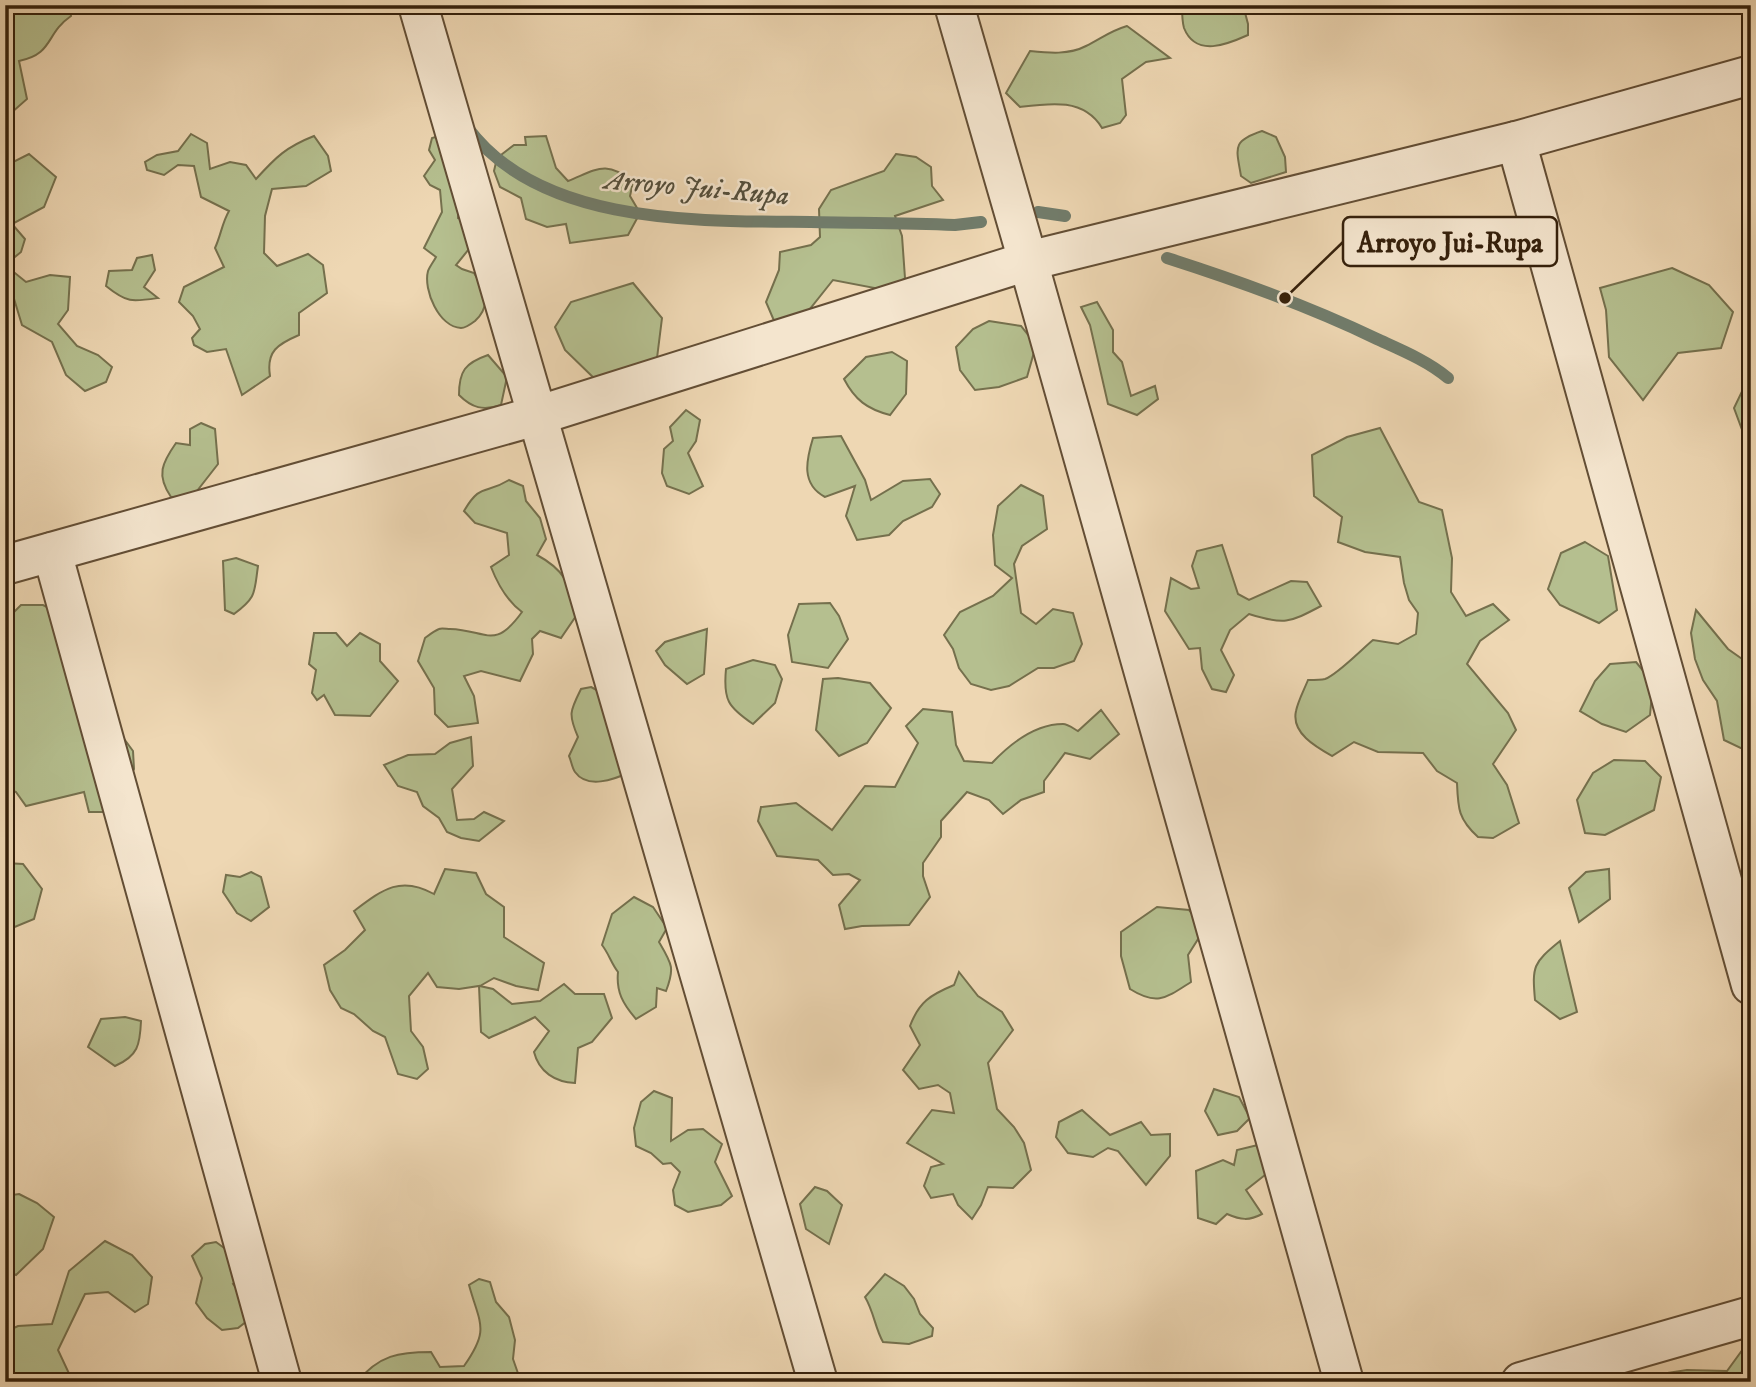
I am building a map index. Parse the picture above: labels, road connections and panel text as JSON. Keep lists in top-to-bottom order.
{
  "water": ["Arroyo Jui-Rupa"],
  "places": ["Arroyo Jui-Rupa"]
}
